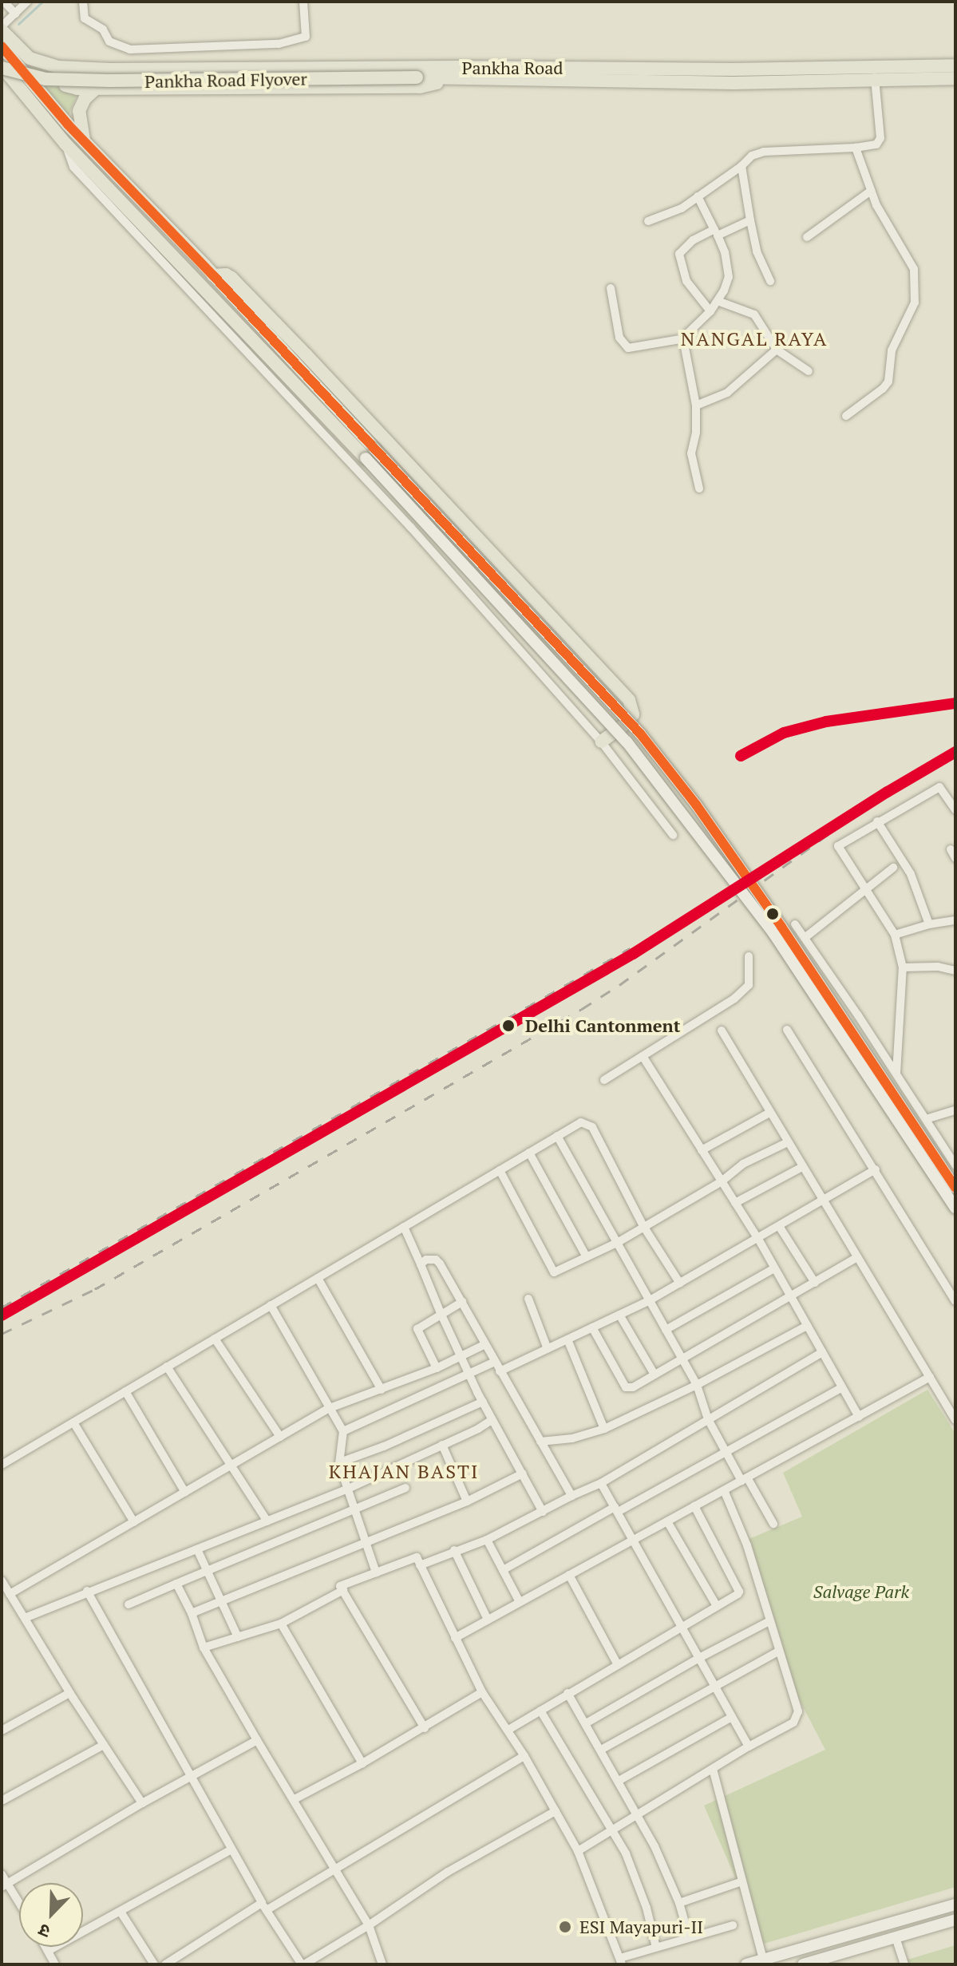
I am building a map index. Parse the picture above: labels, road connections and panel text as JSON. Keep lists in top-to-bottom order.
{
  "streets": {
    "main road": ["Pankha Road", "Pankha Road Flyover"]
  },
  "crossings": [
    ["Pankha Road", "Pankha Road Flyover"]
  ],
  "districts": ["NANGAL RAYA", "KHAJAN BASTI"],
  "parks": ["Salvage Park"],
  "places": ["Delhi Cantonment", "ESI Mayapuri-II"],
  "north": "bottom left"
}
